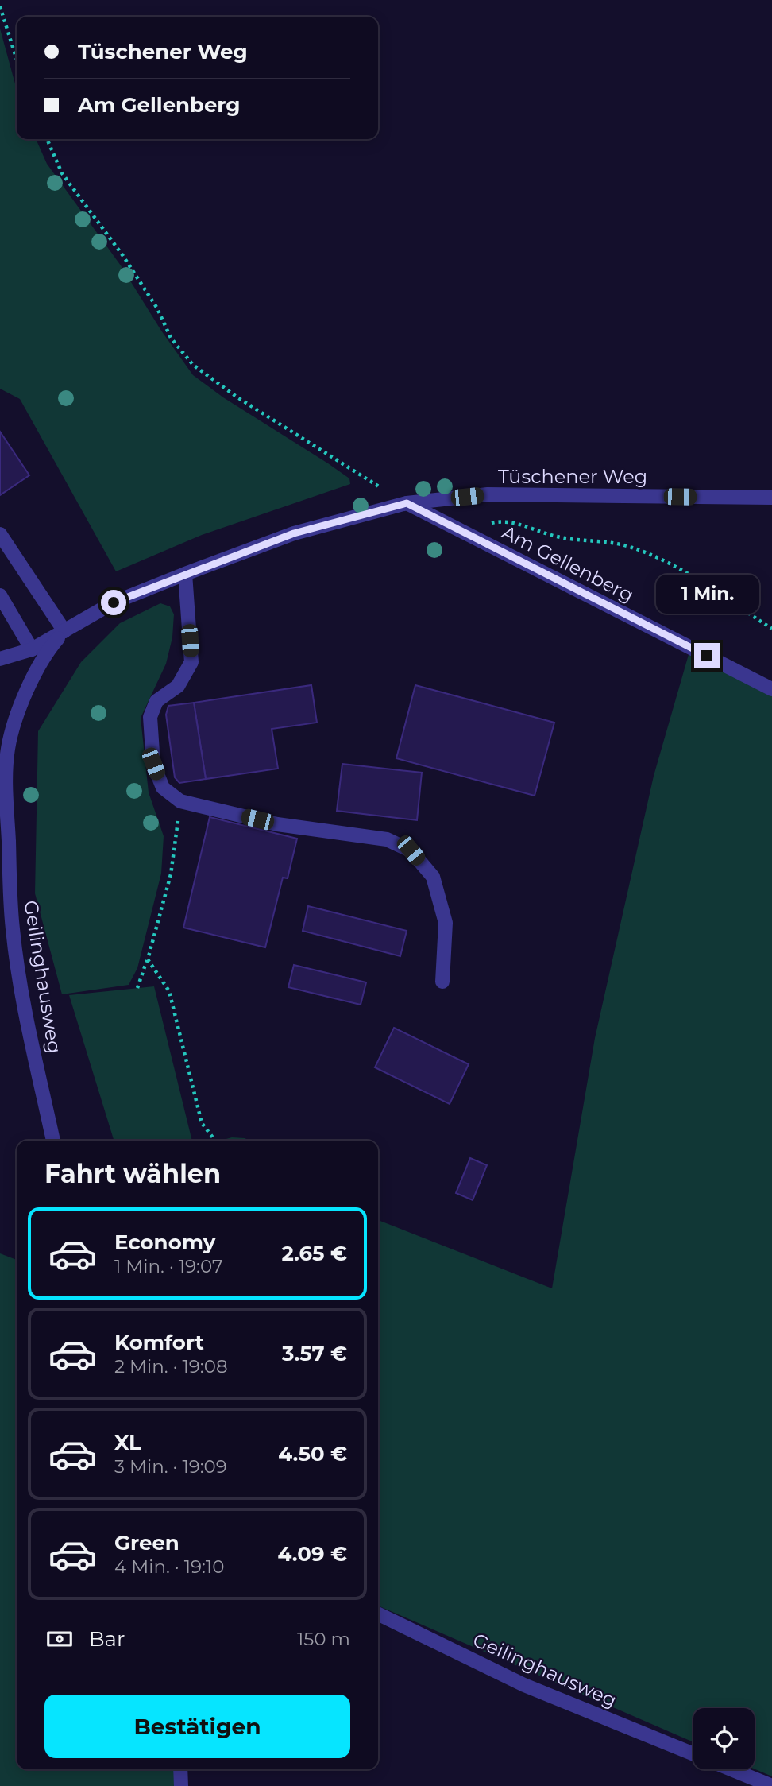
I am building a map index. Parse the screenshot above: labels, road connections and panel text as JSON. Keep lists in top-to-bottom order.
{
  "streets": {
    "street": ["Tüschener Weg", "Am Gellenberg", "Geilinghausweg"]
  },
  "crossings": [
    ["Tüschener Weg", "Am Gellenberg"],
    ["Tüschener Weg", "Geilinghausweg"]
  ],
  "page": {
    "banner": ["Tüschener Weg", "Am Gellenberg"],
    "bubble": "1 Min.",
    "heading": "Fahrt wählen",
    "list": [
      {
        "name": "Economy",
        "note": "1 Min. · 19:07",
        "value": "2.65 €"
      },
      {
        "name": "Komfort",
        "note": "2 Min. · 19:08",
        "value": "3.57 €"
      },
      {
        "name": "XL",
        "note": "3 Min. · 19:09",
        "value": "4.50 €"
      },
      {
        "name": "Green",
        "note": "4 Min. · 19:10",
        "value": "4.09 €"
      }
    ],
    "pay": ["Bar", "150 m"],
    "buttons": "Bestätigen"
  }
}
